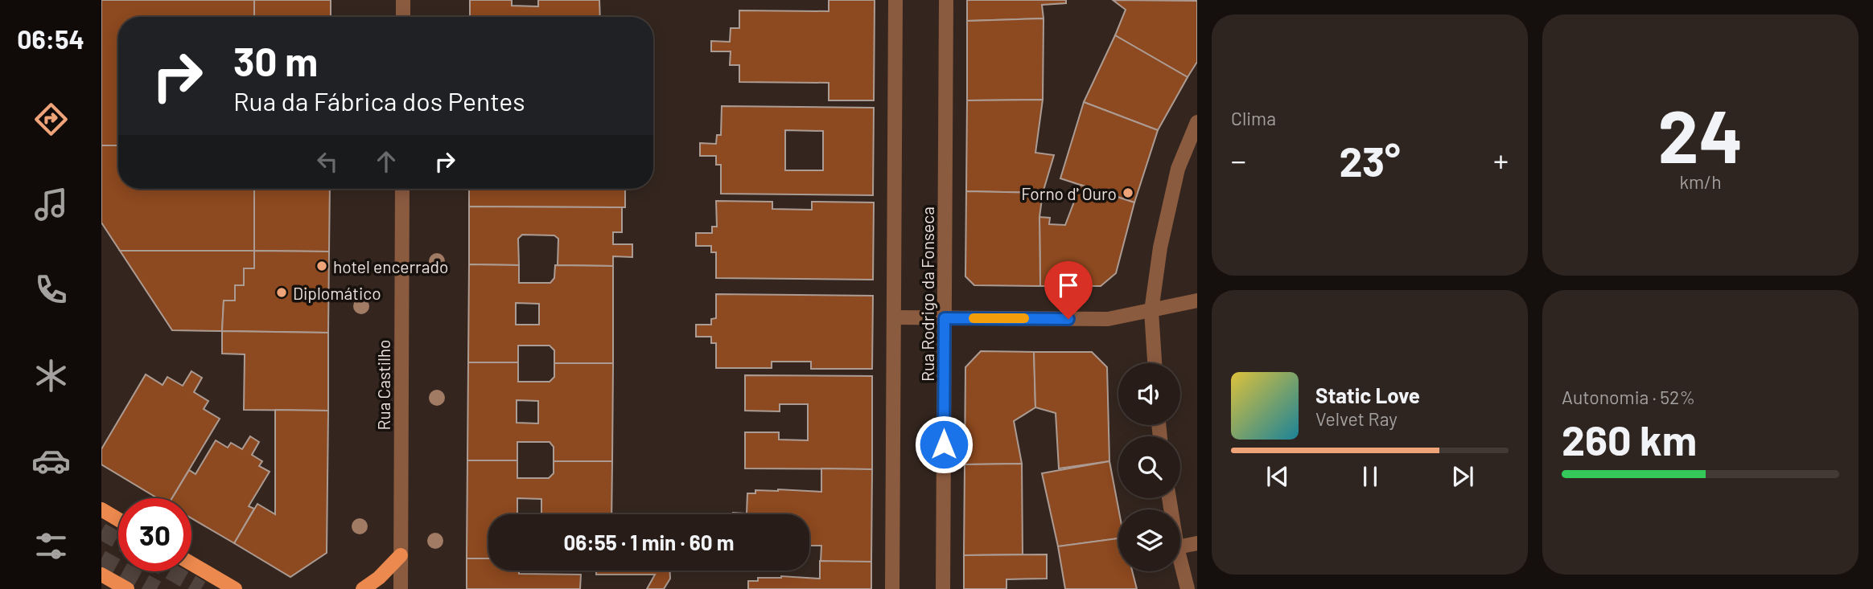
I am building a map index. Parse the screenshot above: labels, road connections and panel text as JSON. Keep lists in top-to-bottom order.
{
  "streets": {
    "street": ["Rua Rodrigo da Fonseca", "Rua Castilho"]
  },
  "places": ["Forno d' Ouro", "hotel encerrado", "Diplomático"],
  "page": {
    "tabs": "06:54",
    "tile": [
      "Clima",
      ["24", "km/h"],
      ["Autonomia · 52%", "260 km"]
    ],
    "turn": ["30 m", "Rua da Fábrica dos Pentes"],
    "heat": ["−", "23°", "+"],
    "song": ["Static Love", "Velvet Ray"],
    "limit": "30",
    "trip": "06:55 · 1 min · 60 m"
  }
}
